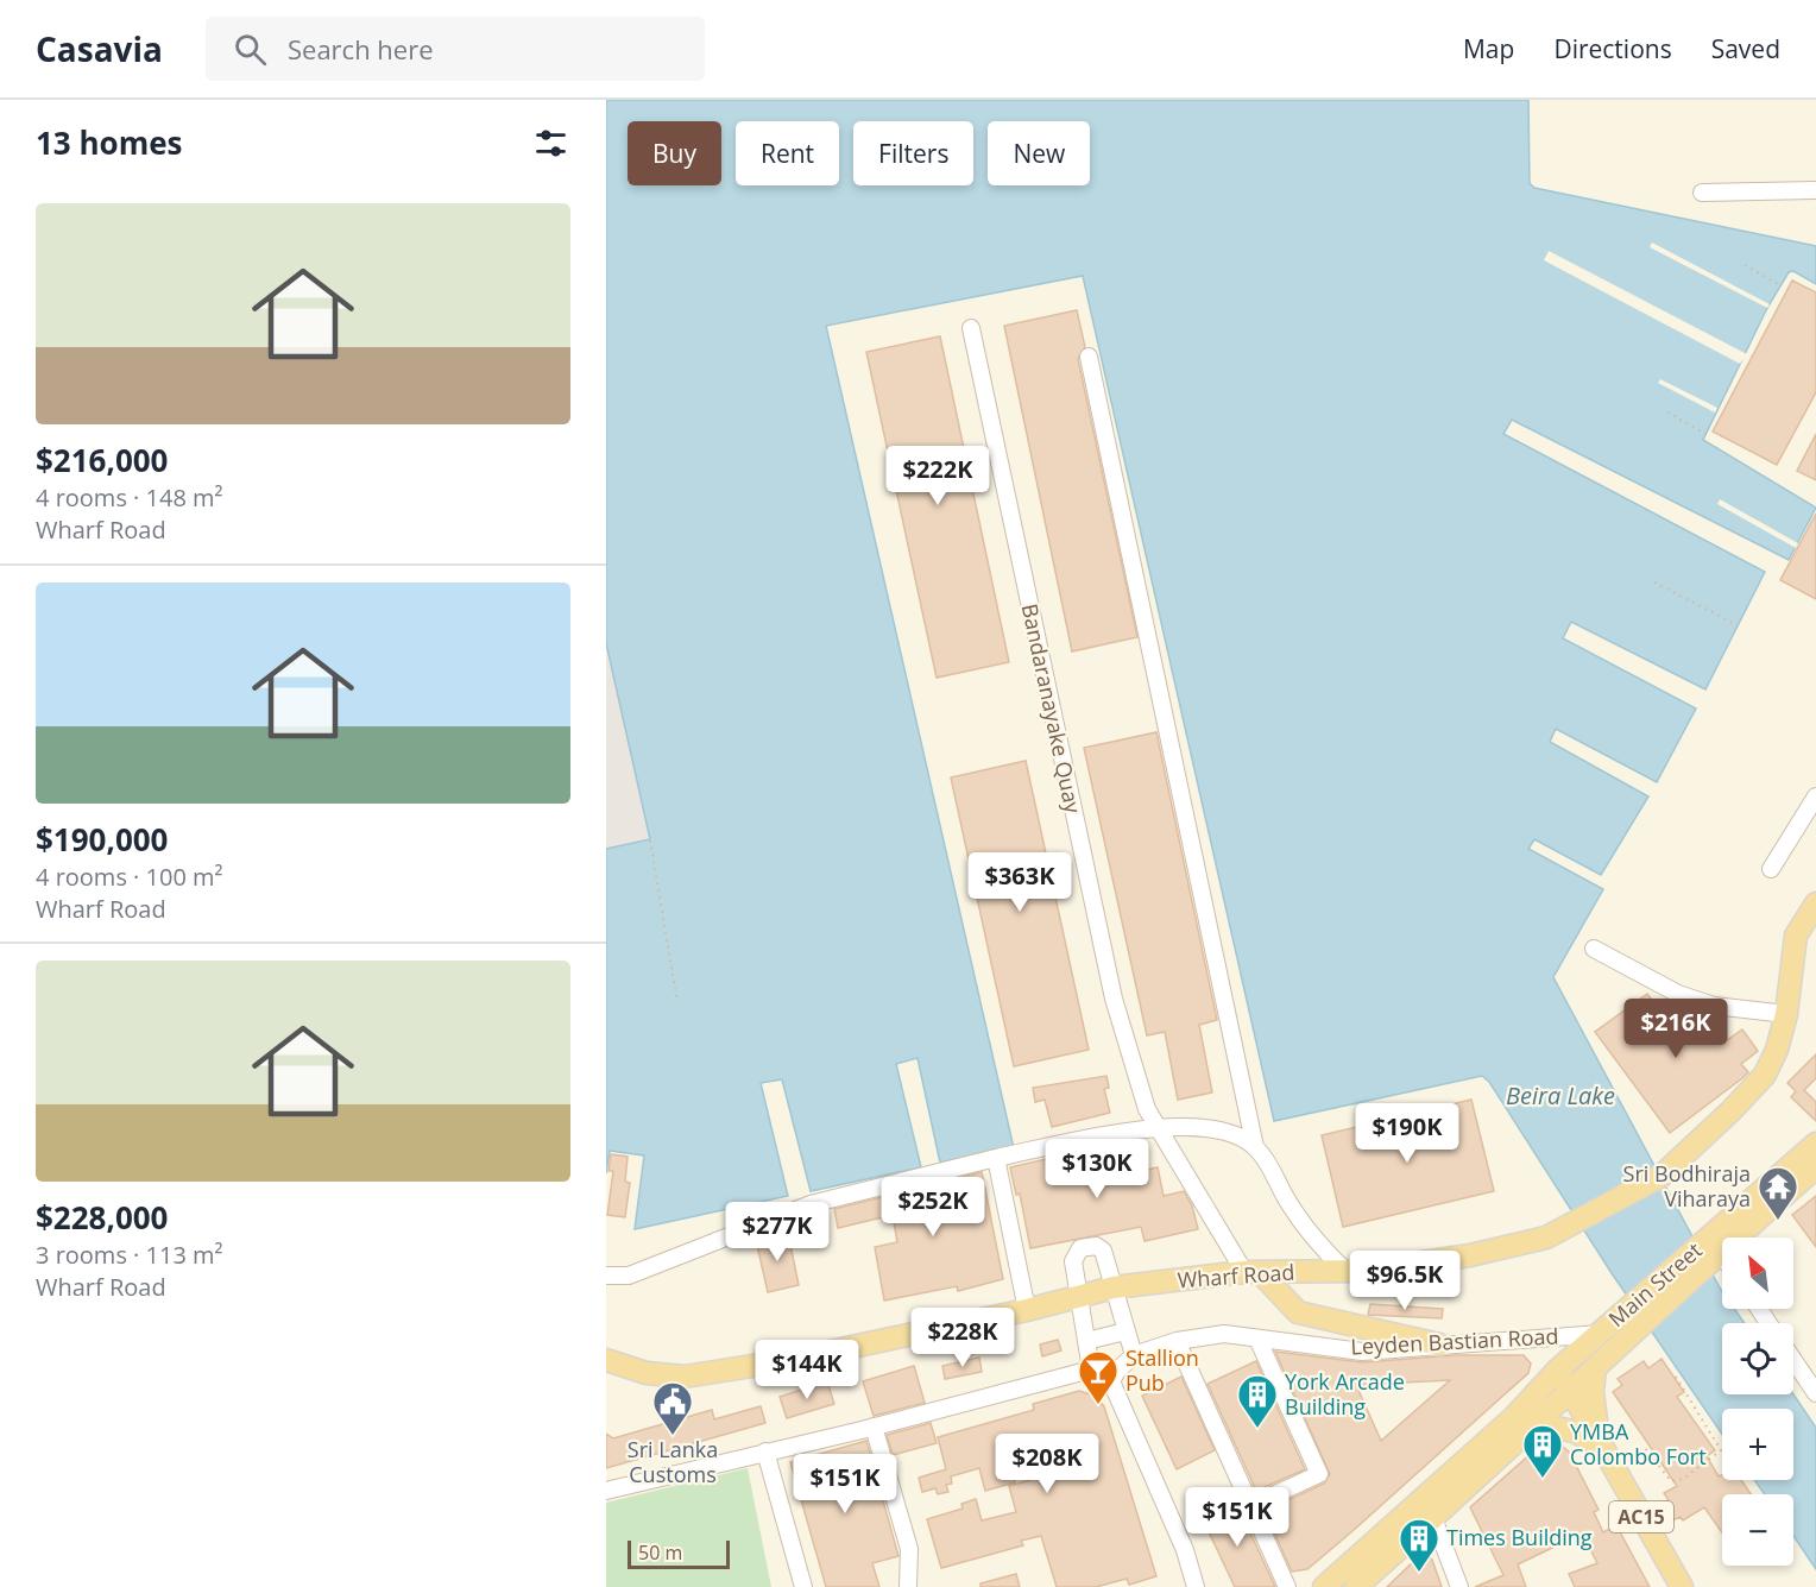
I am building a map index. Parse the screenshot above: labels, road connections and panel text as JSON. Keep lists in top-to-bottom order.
{
  "streets": {
    "main road": ["Wharf Road", "Main Street", "AC15"],
    "street": ["Bandaranayake Quay", "Leyden Bastian Road"]
  },
  "crossings": [
    ["Bandaranayake Quay", "Wharf Road"],
    ["Main Street", "Leyden Bastian Road"],
    ["Main Street", "AC15"]
  ],
  "water": ["Beira Lake"],
  "places": {
    "temple": ["Sri Bodhiraja Viharaya"],
    "bar": ["Stallion Pub"],
    "building": ["York Arcade Building", "YMBA Colombo Fort", "Times Building"],
    "public building": ["Sri Lanka Customs"]
  },
  "scale_bar": "50 m",
  "north": "top left",
  "page": {
    "header": "Casavia",
    "search": "Search here",
    "nav": ["Map", "Directions", "Saved"],
    "heading": "13 homes",
    "chip": [
      "Buy",
      "Rent",
      "Filters",
      "New"
    ],
    "list": [
      {
        "name": "$216,000",
        "note": "4 rooms · 148 m² · Wharf Road"
      },
      {
        "name": "$190,000",
        "note": "4 rooms · 100 m² · Wharf Road"
      },
      {
        "name": "$228,000",
        "note": "3 rooms · 113 m² · Wharf Road"
      }
    ],
    "price": [
      "$222K",
      "$363K",
      "$216K",
      "$190K",
      "$130K",
      "$252K",
      "$277K",
      "$96.5K",
      "$228K",
      "$144K",
      "$208K",
      "$151K",
      "$151K"
    ],
    "map_buttons": ["+", "−"],
    "scale": "50 m"
  }
}
